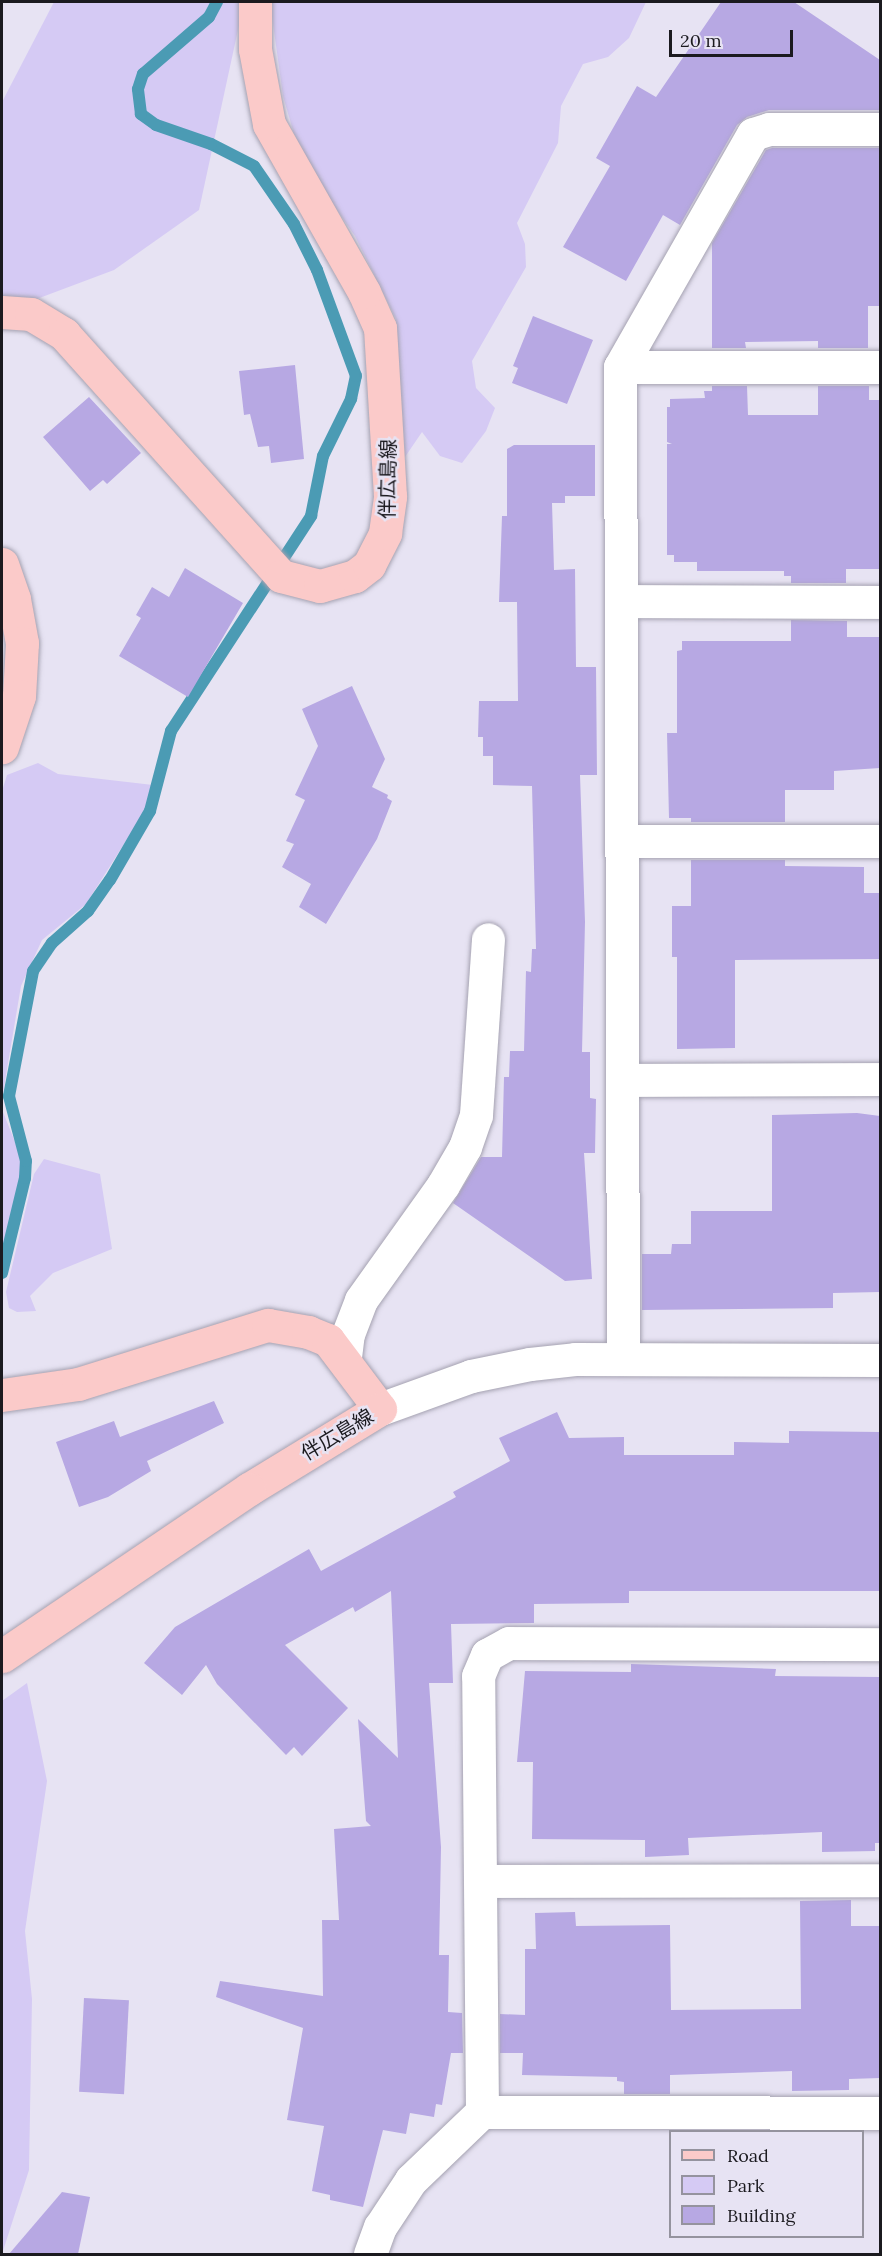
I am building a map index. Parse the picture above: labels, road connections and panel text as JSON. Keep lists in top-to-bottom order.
{
  "streets": {
    "main road": ["伴広島線"]
  },
  "legend": ["Road", "Park", "Building"],
  "scale_bar": "20 m"
}
